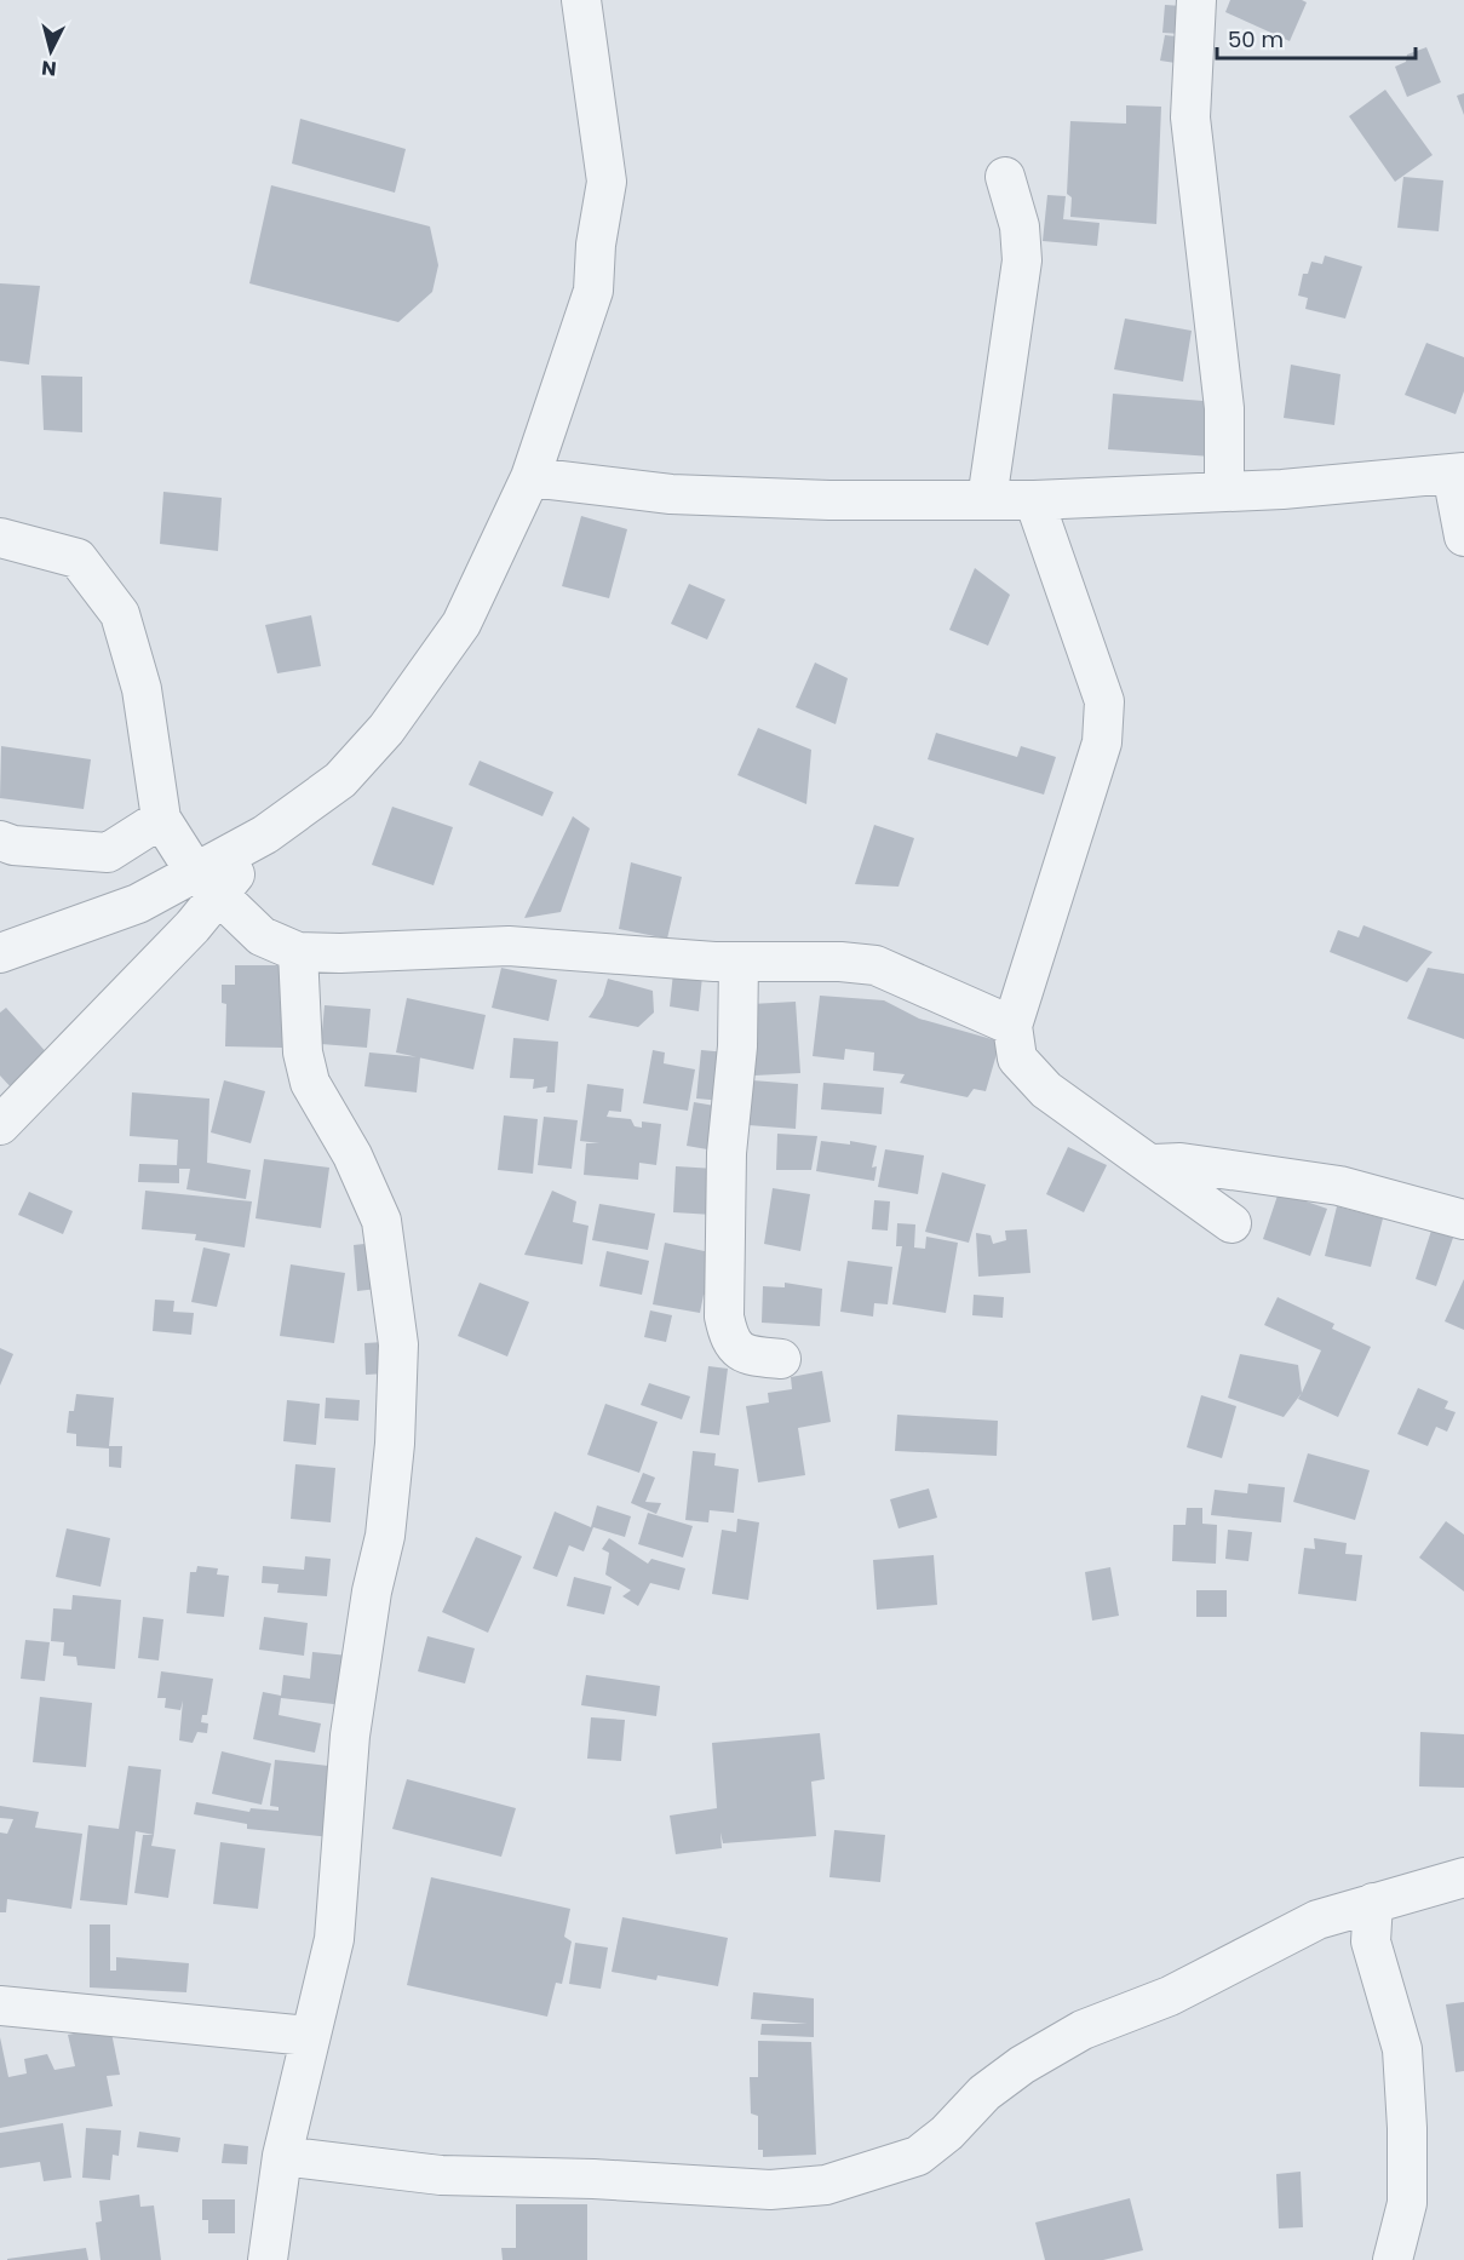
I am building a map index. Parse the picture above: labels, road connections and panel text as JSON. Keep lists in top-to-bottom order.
{
  "scale_bar": "50 m",
  "north": "bottom"
}
